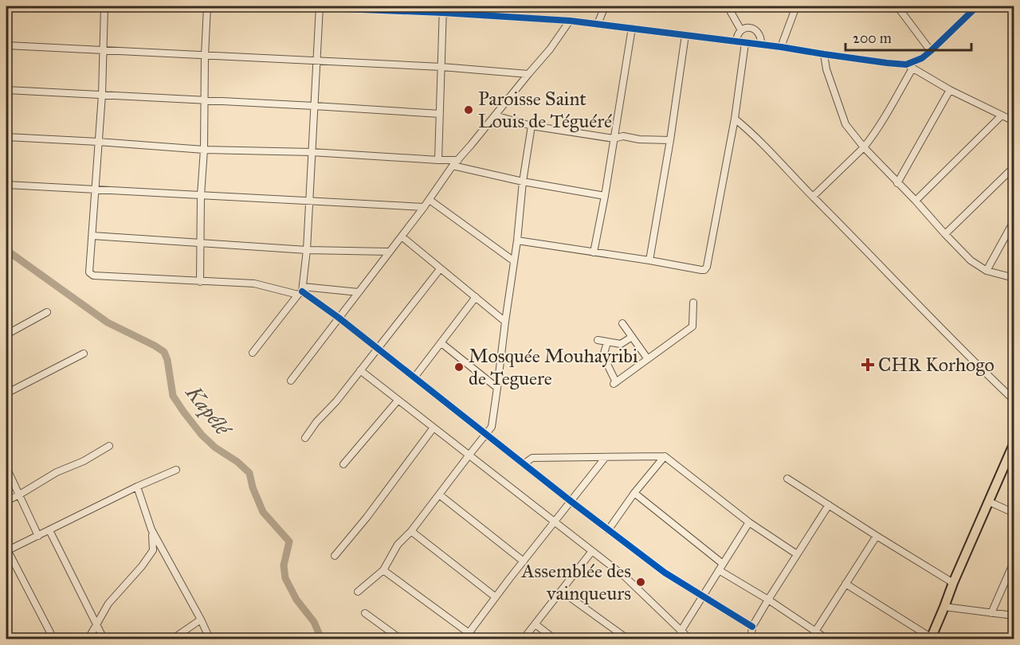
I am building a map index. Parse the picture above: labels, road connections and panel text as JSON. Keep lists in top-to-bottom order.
{
  "water": ["Kapélé"],
  "places": {
    "other": ["Paroisse Saint Louis de Téguéré", "Mosquée Mouhayribi de Teguere", "Assemblée des vainqueurs"],
    "health": ["CHR Korhogo"]
  },
  "scale_bar": "200 m"
}
